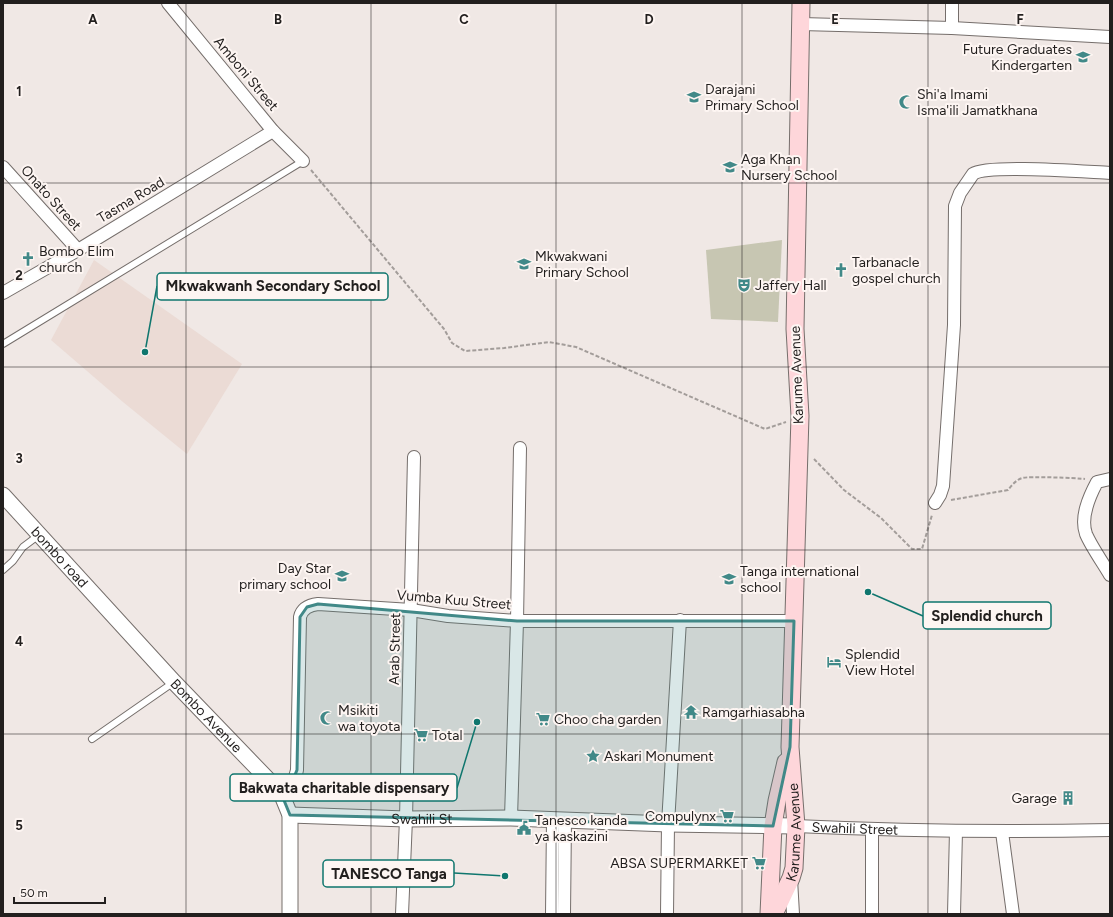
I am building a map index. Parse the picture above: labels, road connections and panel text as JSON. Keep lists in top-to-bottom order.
{
  "streets": {
    "main road": ["Karume Avenue"],
    "street": [
      "Amboni Street",
      "Onato Street",
      "Tasma Road",
      "bombo road",
      "Vumba Kuu Street",
      "Arab Street",
      "Bombo Avenue",
      "Swahili St",
      "Swahili Street"
    ]
  },
  "crossings": [
    ["Amboni Street", "Tasma Road"],
    ["Onato Street", "Tasma Road"],
    ["Karume Avenue", "Vumba Kuu Street"],
    ["Karume Avenue", "Swahili Street"],
    ["bombo road", "Bombo Avenue"],
    ["Vumba Kuu Street", "Arab Street"],
    ["Vumba Kuu Street", "Bombo Avenue"],
    ["Arab Street", "Swahili St"],
    ["Bombo Avenue", "Swahili St"],
    ["Swahili St", "Swahili Street"]
  ],
  "places": {
    "school or university": [
      "Future Graduates Kindergarten",
      "Darajani Primary School",
      "Aga Khan Nursery School",
      "Mkwakwani Primary School",
      "Day Star primary school",
      "Tanga international school"
    ],
    "mosque": ["Shi'a Imami Isma'ili Jamatkhana", "Msikiti wa toyota"],
    "church": ["Bombo Elim church", "Tarbanacle gospel church"],
    "theatre": ["Jaffery Hall"],
    "other": [
      "Mkwakwanh Secondary School",
      "Splendid church",
      "Bakwata charitable dispensary",
      "TANESCO Tanga"
    ],
    "hotel": ["Splendid View Hotel"],
    "temple": ["Ramgarhiasabha"],
    "supermarket": [
      "Choo cha garden",
      "Total",
      "Compulynx",
      "ABSA SUPERMARKET"
    ],
    "place": ["Askari Monument"],
    "building": ["Garage"],
    "public building": ["Tanesco kanda ya kaskazini"]
  },
  "scale_bar": "50 m",
  "grid": {
    "columns": [
      "A",
      "B",
      "C",
      "D",
      "E",
      "F"
    ],
    "rows": [
      "1",
      "2",
      "3",
      "4",
      "5"
    ]
  }
}
